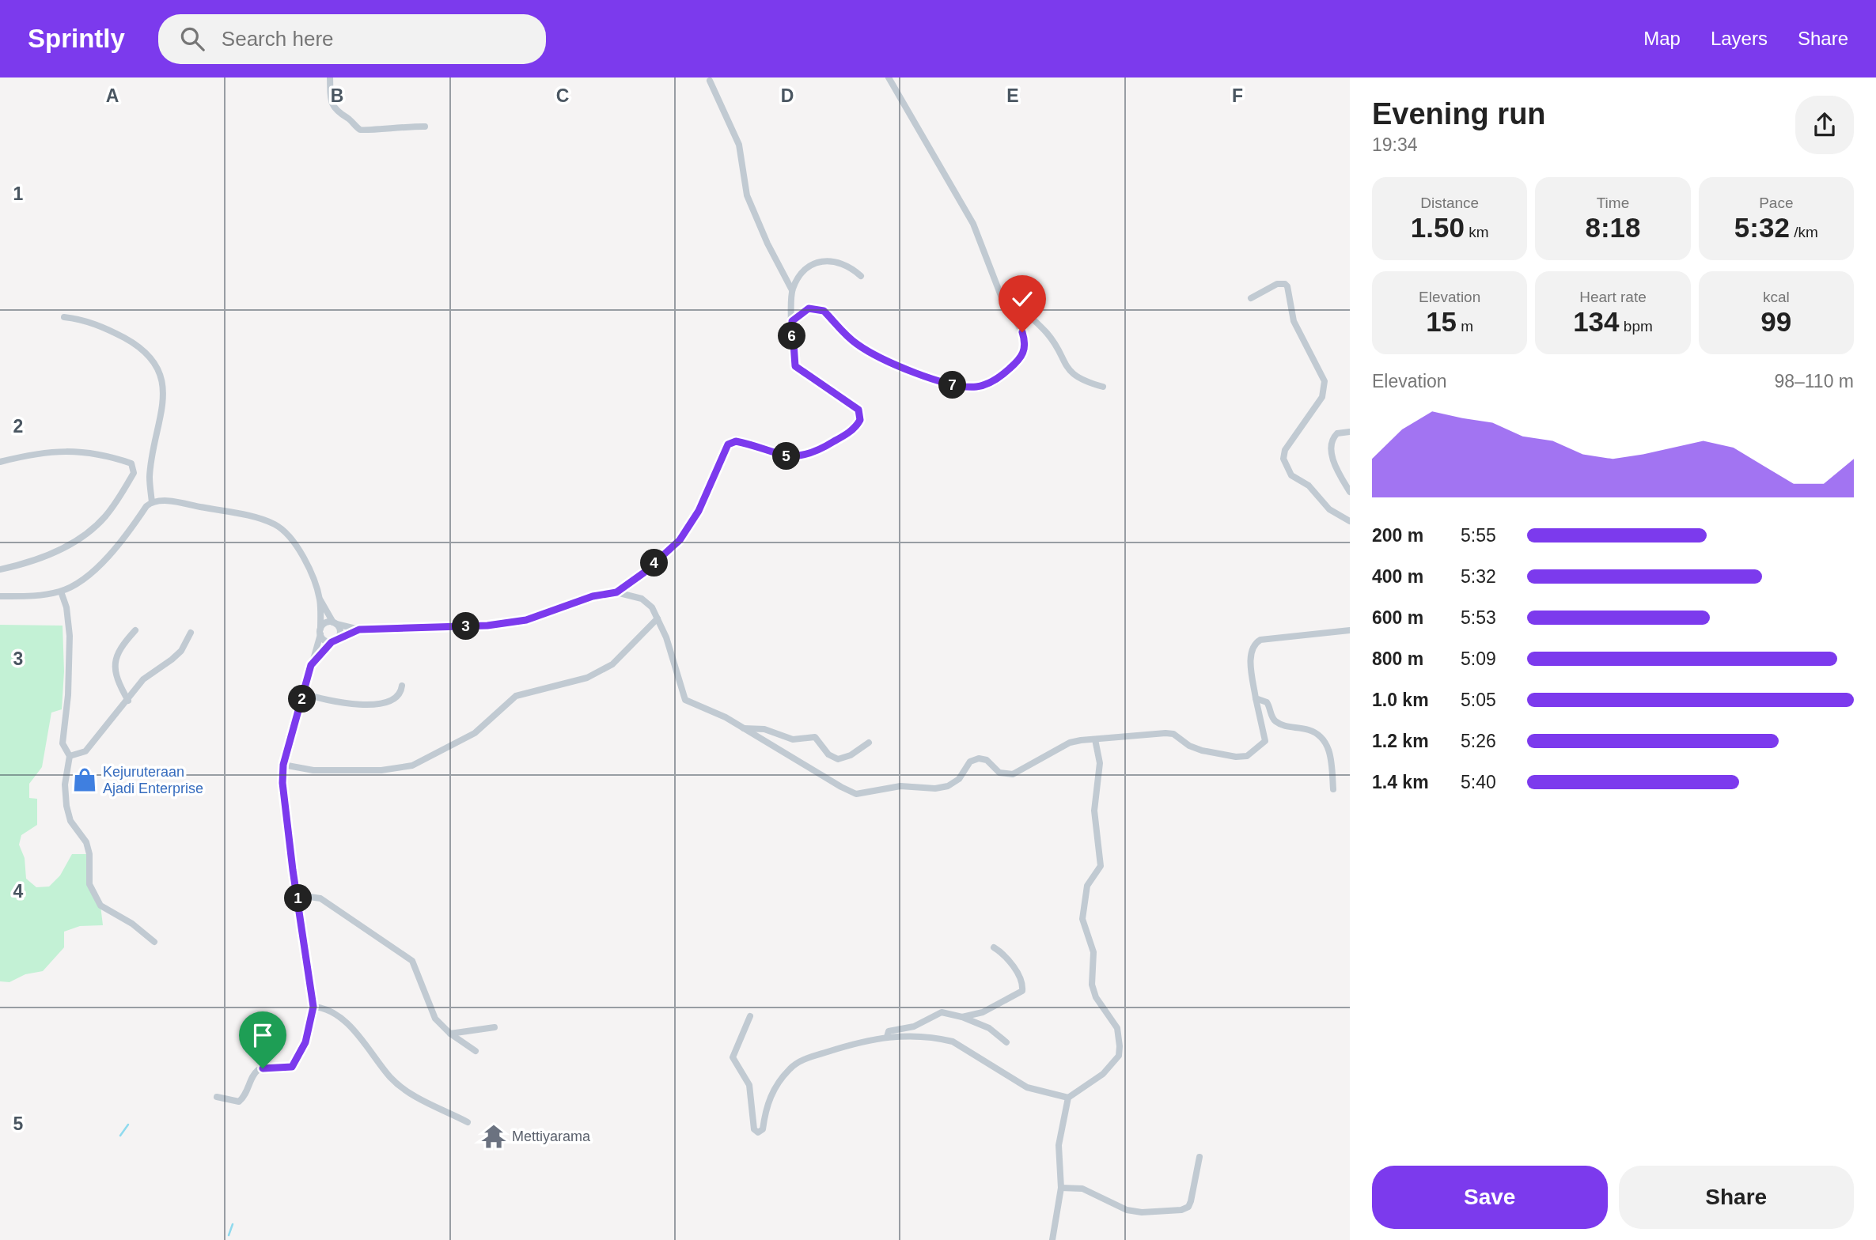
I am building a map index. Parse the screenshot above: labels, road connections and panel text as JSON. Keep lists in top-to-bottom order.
{
  "places": {
    "shop": ["Kejuruteraan Ajadi Enterprise"],
    "temple": ["Mettiyarama"]
  },
  "page": {
    "header": "Sprintly",
    "search": "Search here",
    "nav": ["Map", "Layers", "Share"],
    "heading": ["Evening run", "19:34"],
    "stats": [
      ["Distance", "1.50 km"],
      ["Time", "8:18"],
      ["Pace", "5:32 /km"],
      ["Elevation", "15 m"],
      ["Heart rate", "134 bpm"],
      ["kcal", "99"]
    ],
    "pins": [
      "6",
      "7",
      "5",
      "4",
      "3",
      "2",
      "1"
    ],
    "chart": ["Elevation", "98–110 m"],
    "list": [
      {
        "name": "200 m",
        "note": "5:55"
      },
      {
        "name": "400 m",
        "note": "5:32"
      },
      {
        "name": "600 m",
        "note": "5:53"
      },
      {
        "name": "800 m",
        "note": "5:09"
      },
      {
        "name": "1.0 km",
        "note": "5:05"
      },
      {
        "name": "1.2 km",
        "note": "5:26"
      },
      {
        "name": "1.4 km",
        "note": "5:40"
      }
    ],
    "buttons": ["Save", "Share"]
  },
  "grid": {
    "columns": [
      "A",
      "B",
      "C",
      "D",
      "E",
      "F"
    ],
    "rows": [
      "1",
      "2",
      "3",
      "4",
      "5"
    ]
  }
}
